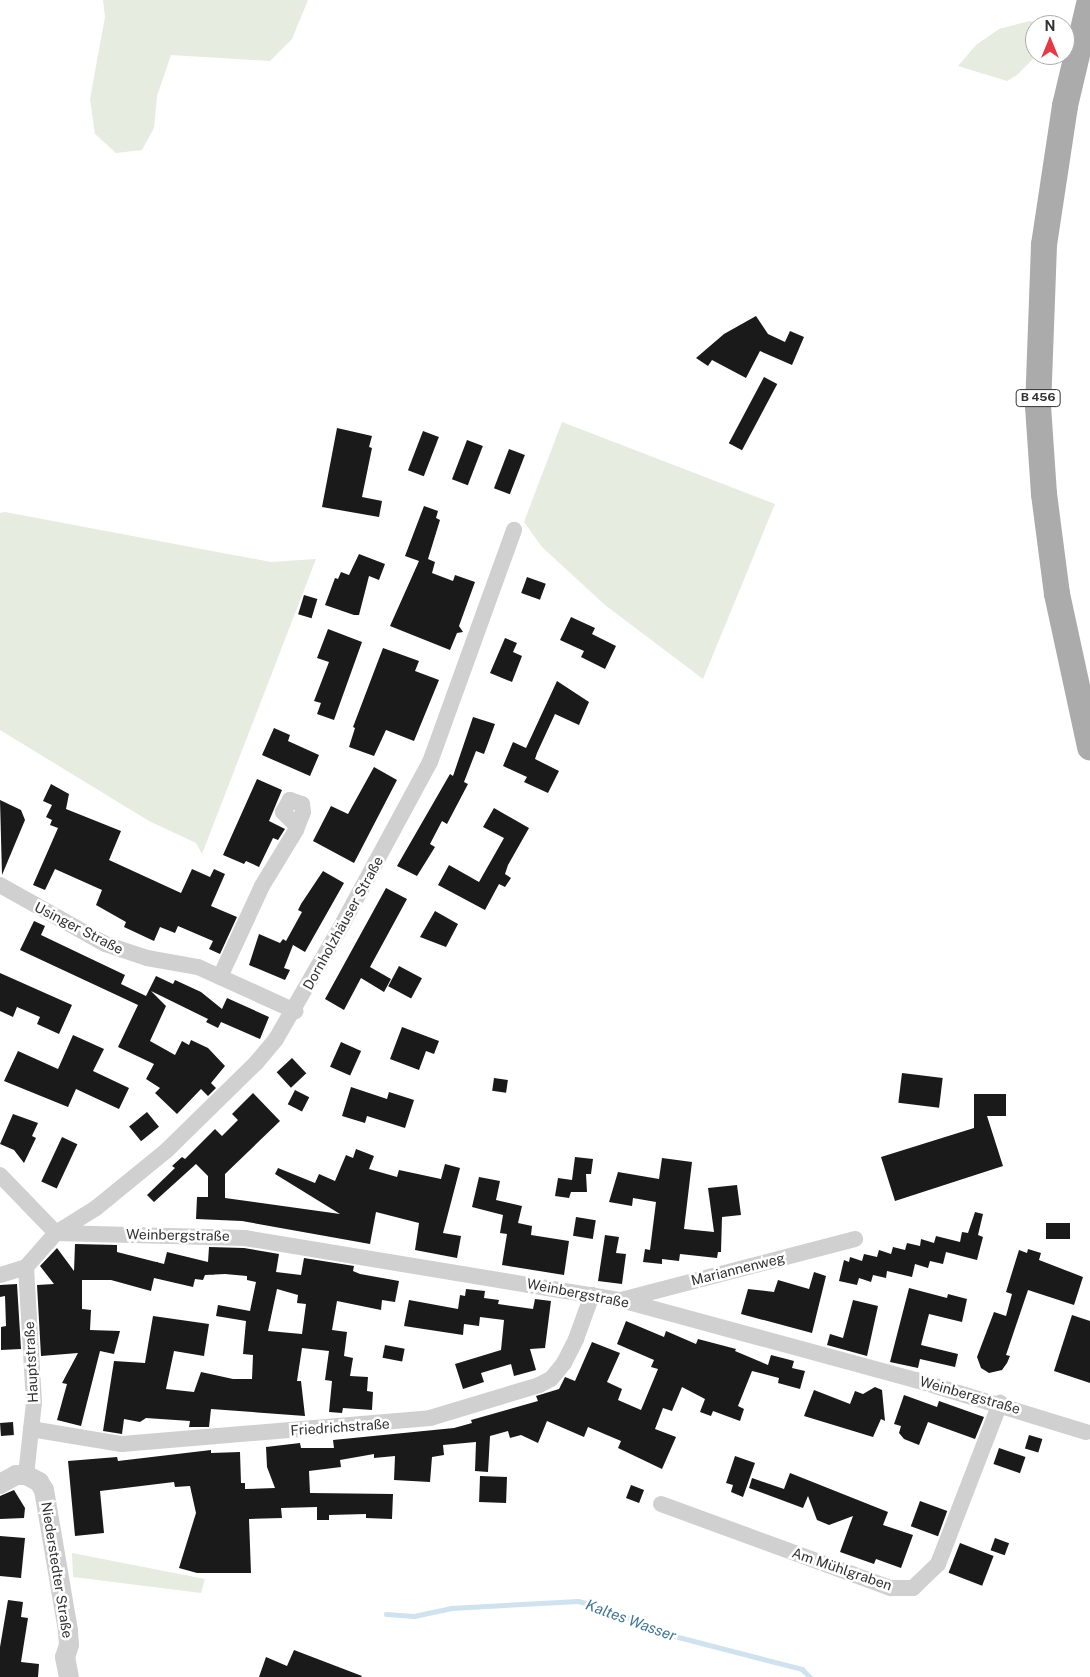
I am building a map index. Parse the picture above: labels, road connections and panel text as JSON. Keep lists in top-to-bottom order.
{
  "streets": {
    "main road": ["B 456"],
    "street": [
      "Dornholzhäuser Straße",
      "Usinger Straße",
      "Weinbergstraße",
      "Mariannenweg",
      "Hauptstraße",
      "Friedrichstraße",
      "Am Mühlgraben",
      "Niederstedter Straße"
    ]
  },
  "crossings": [
    ["Dornholzhäuser Straße", "Usinger Straße"],
    ["Dornholzhäuser Straße", "Weinbergstraße"],
    ["Weinbergstraße", "Mariannenweg"],
    ["Weinbergstraße", "Friedrichstraße"],
    ["Weinbergstraße", "Am Mühlgraben"],
    ["Hauptstraße", "Friedrichstraße"],
    ["Hauptstraße", "Niederstedter Straße"]
  ],
  "water": ["Kaltes Wasser"],
  "north": "top"
}
